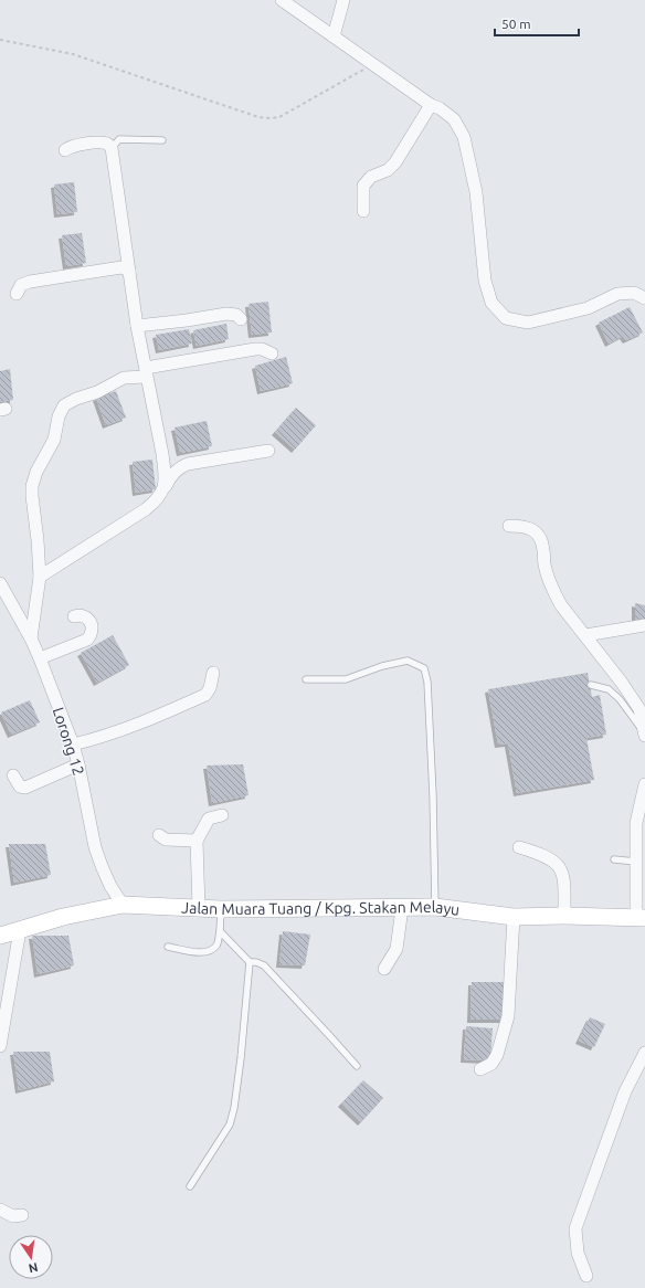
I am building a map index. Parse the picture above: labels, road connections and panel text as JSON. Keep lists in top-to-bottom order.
{
  "streets": {
    "main road": ["Jalan Muara Tuang / Kpg. Stakan Melayu"],
    "street": ["Lorong 12"]
  },
  "crossings": [
    ["Lorong 12", "Jalan Muara Tuang / Kpg. Stakan Melayu"]
  ],
  "scale_bar": "50 m",
  "north": "bottom"
}
